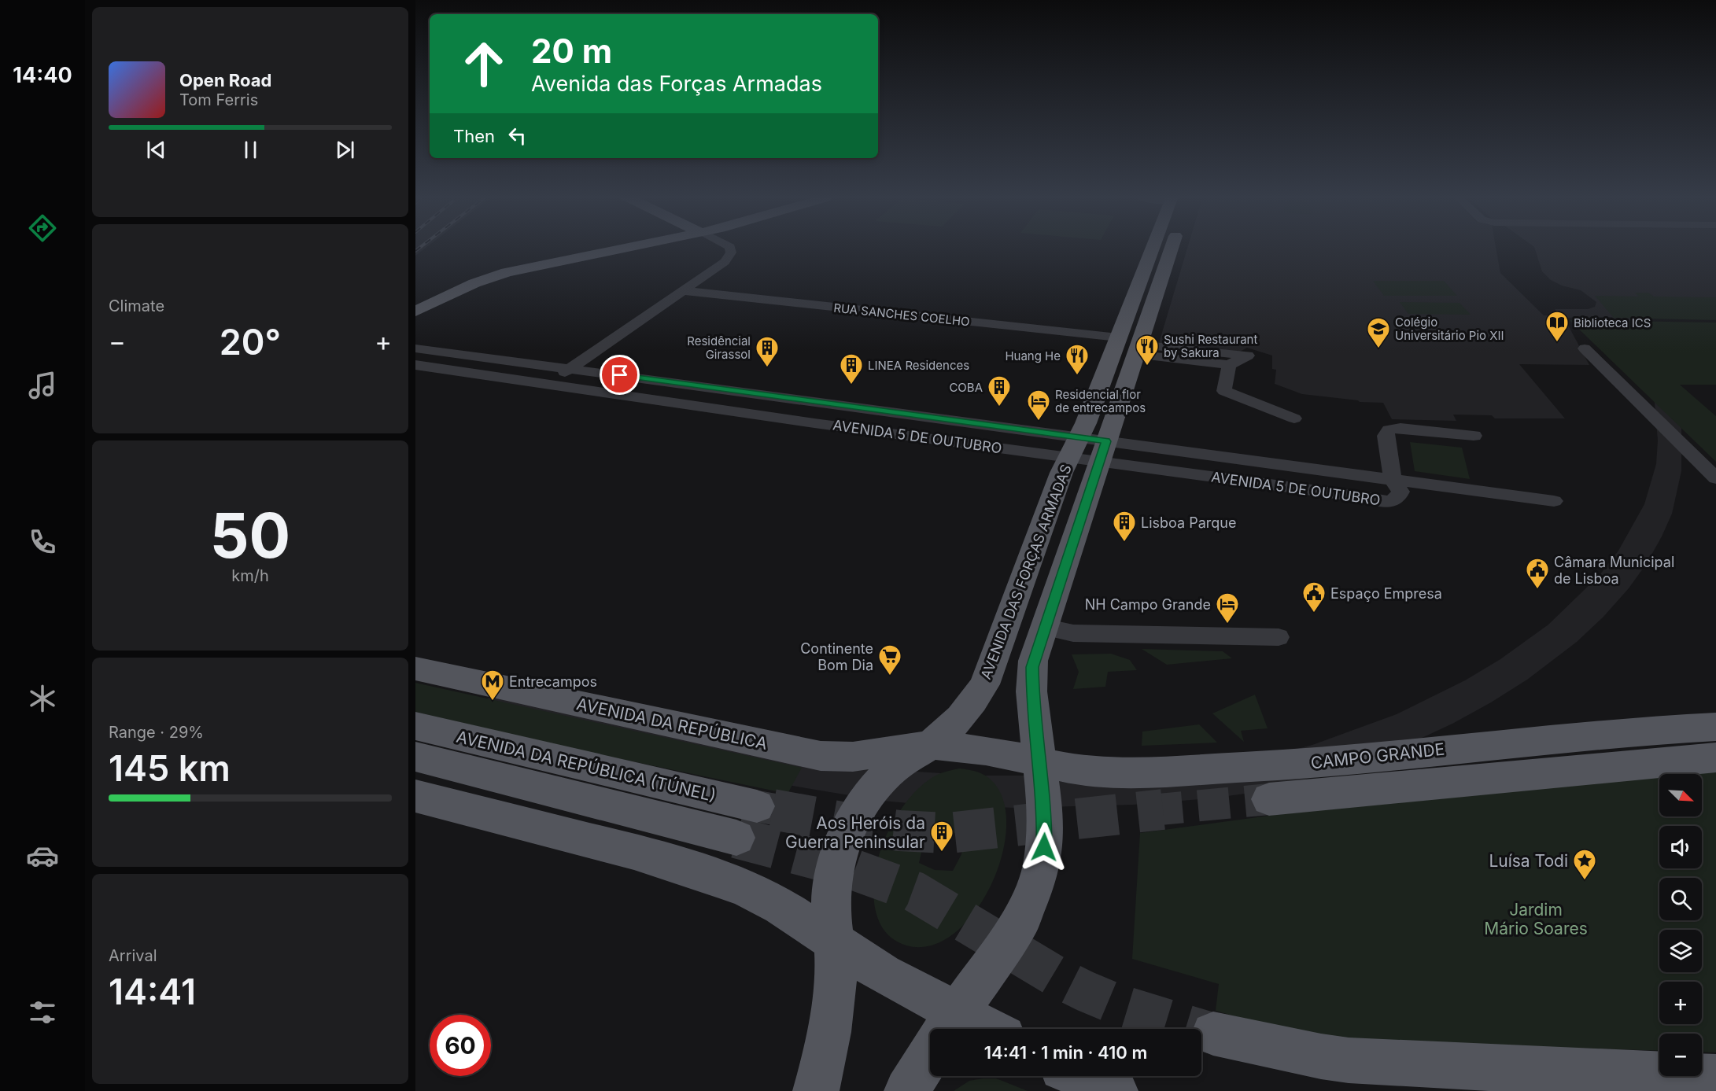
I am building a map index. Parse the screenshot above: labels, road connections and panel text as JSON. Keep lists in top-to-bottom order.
{
  "streets": {
    "main road": [
      "AVENIDA DAS FORÇAS ARMADAS",
      "AVENIDA DA REPÚBLICA",
      "CAMPO GRANDE",
      "AVENIDA DA REPÚBLICA (TÚNEL)"
    ],
    "street": ["RUA SANCHES COELHO", "AVENIDA 5 DE OUTUBRO"]
  },
  "crossings": [
    ["RUA SANCHES COELHO", "AVENIDA DAS FORÇAS ARMADAS"],
    ["AVENIDA 5 DE OUTUBRO", "AVENIDA DAS FORÇAS ARMADAS"],
    ["AVENIDA DAS FORÇAS ARMADAS", "AVENIDA DA REPÚBLICA"],
    ["AVENIDA DA REPÚBLICA", "CAMPO GRANDE"]
  ],
  "parks": ["Jardim Mário Soares"],
  "places": {
    "library": ["Biblioteca ICS"],
    "school or university": ["Colégio Universitário Pio XII"],
    "restaurant": ["Sushi Restaurant by Sakura", "Huang He"],
    "building": [
      "Residêncial Girassol",
      "LINEA Residences",
      "COBA",
      "Lisboa Parque",
      "Aos Heróis da Guerra Peninsular"
    ],
    "hotel": ["Residencial flor de entrecampos", "NH Campo Grande"],
    "public building": ["Câmara Municipal de Lisboa", "Espaço Empresa"],
    "supermarket": ["Continente Bom Dia"],
    "metro station": ["Entrecampos"],
    "place": ["Luísa Todi"]
  },
  "north": "bottom right",
  "page": {
    "tabs": "14:40",
    "turn": ["20 m", "Avenida das Forças Armadas"],
    "song": ["Open Road", "Tom Ferris"],
    "then": "Then",
    "tile": [
      "Climate",
      ["50", "km/h"],
      ["Range · 29%", "145 km"],
      ["Arrival", "14:41"]
    ],
    "heat": ["−", "20°", "+"],
    "map_buttons": ["+", "−"],
    "limit": "60",
    "trip": "14:41 · 1 min · 410 m"
  }
}
